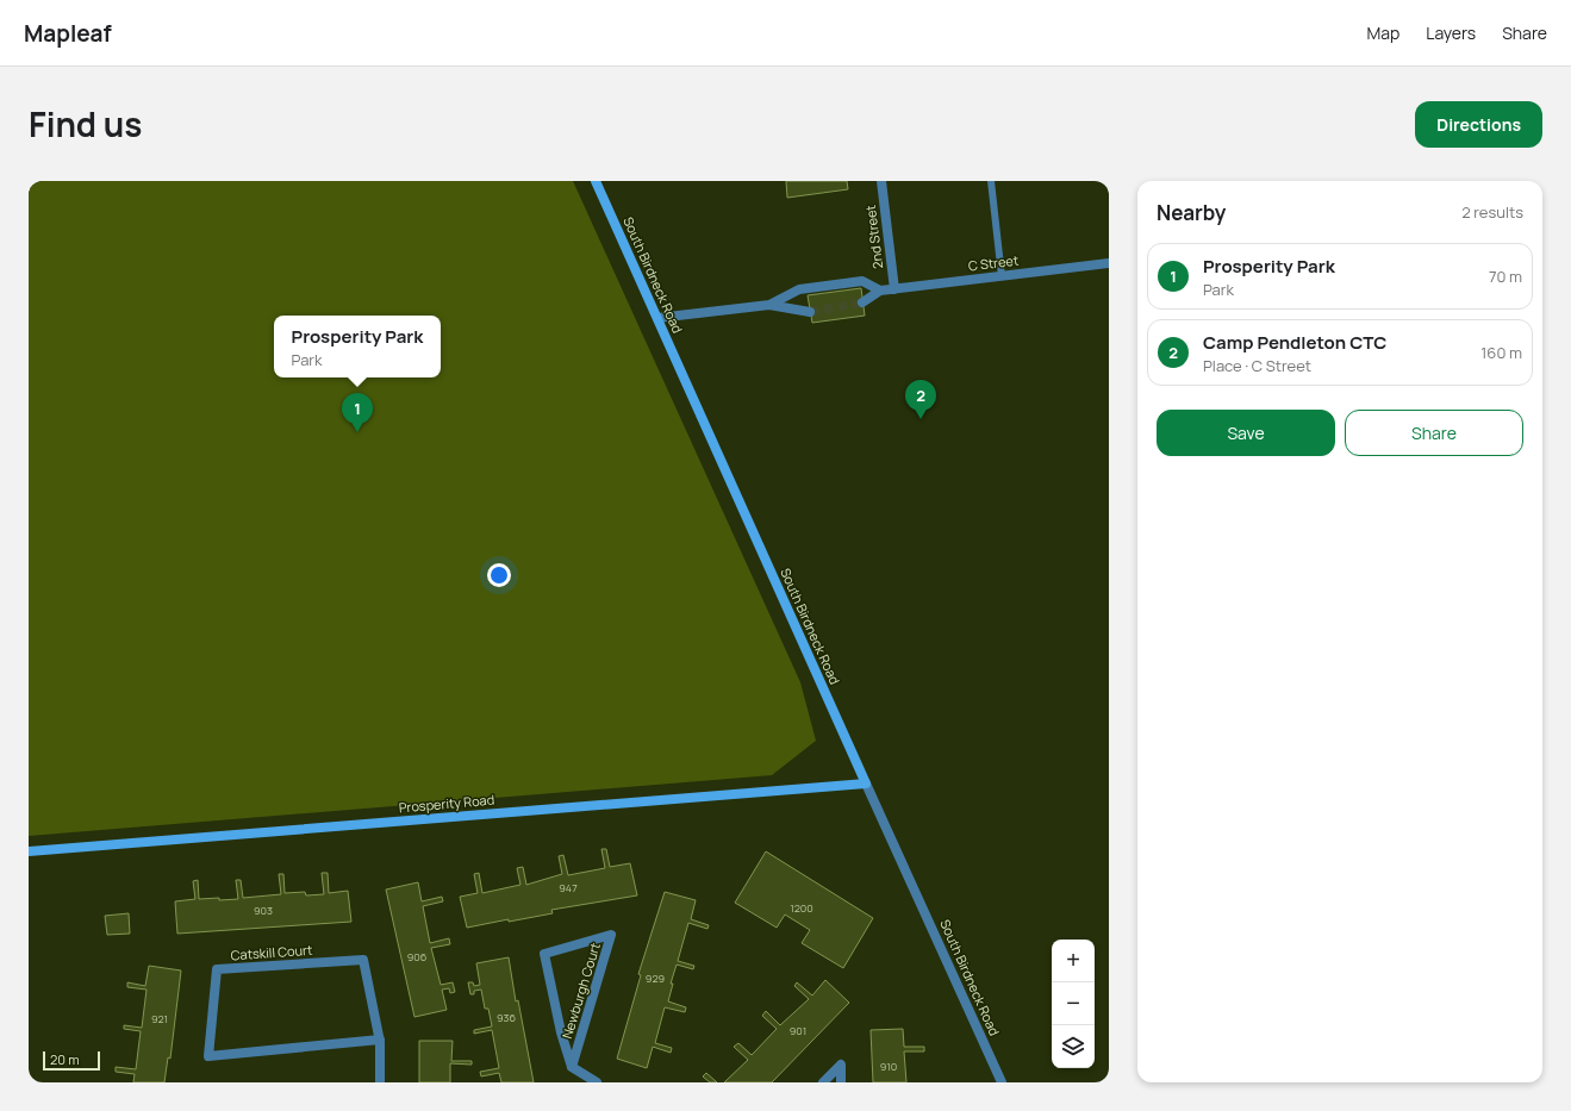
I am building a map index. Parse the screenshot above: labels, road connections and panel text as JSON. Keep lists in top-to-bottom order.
{
  "streets": {
    "street": [
      "2nd Street",
      "C Street",
      "South Birdneck Road",
      "Prosperity Road",
      "Catskill Court",
      "Newburgh Court"
    ]
  },
  "crossings": [
    ["2nd Street", "C Street"],
    ["C Street", "South Birdneck Road"],
    ["South Birdneck Road", "Prosperity Road"]
  ],
  "house_numbers": [
    "947",
    "1200",
    "903",
    "906",
    "929",
    "936",
    "921",
    "901",
    "910"
  ],
  "scale_bar": "20 m",
  "page": {
    "header": "Mapleaf",
    "nav": ["Map", "Layers", "Share"],
    "title": "Find us",
    "buttons": [
      "Directions",
      ["Save", "Share"]
    ],
    "heading": ["Nearby", "2 results"],
    "list": [
      {
        "mark": "1",
        "name": "Prosperity Park",
        "note": "Park",
        "value": "70 m"
      },
      {
        "mark": "2",
        "name": "Camp Pendleton CTC",
        "note": "Place · C Street",
        "value": "160 m"
      }
    ],
    "popup": ["Prosperity Park", "Park"],
    "pins": ["2", "1"],
    "map_buttons": ["+", "−"],
    "scale": "20 m"
  }
}
